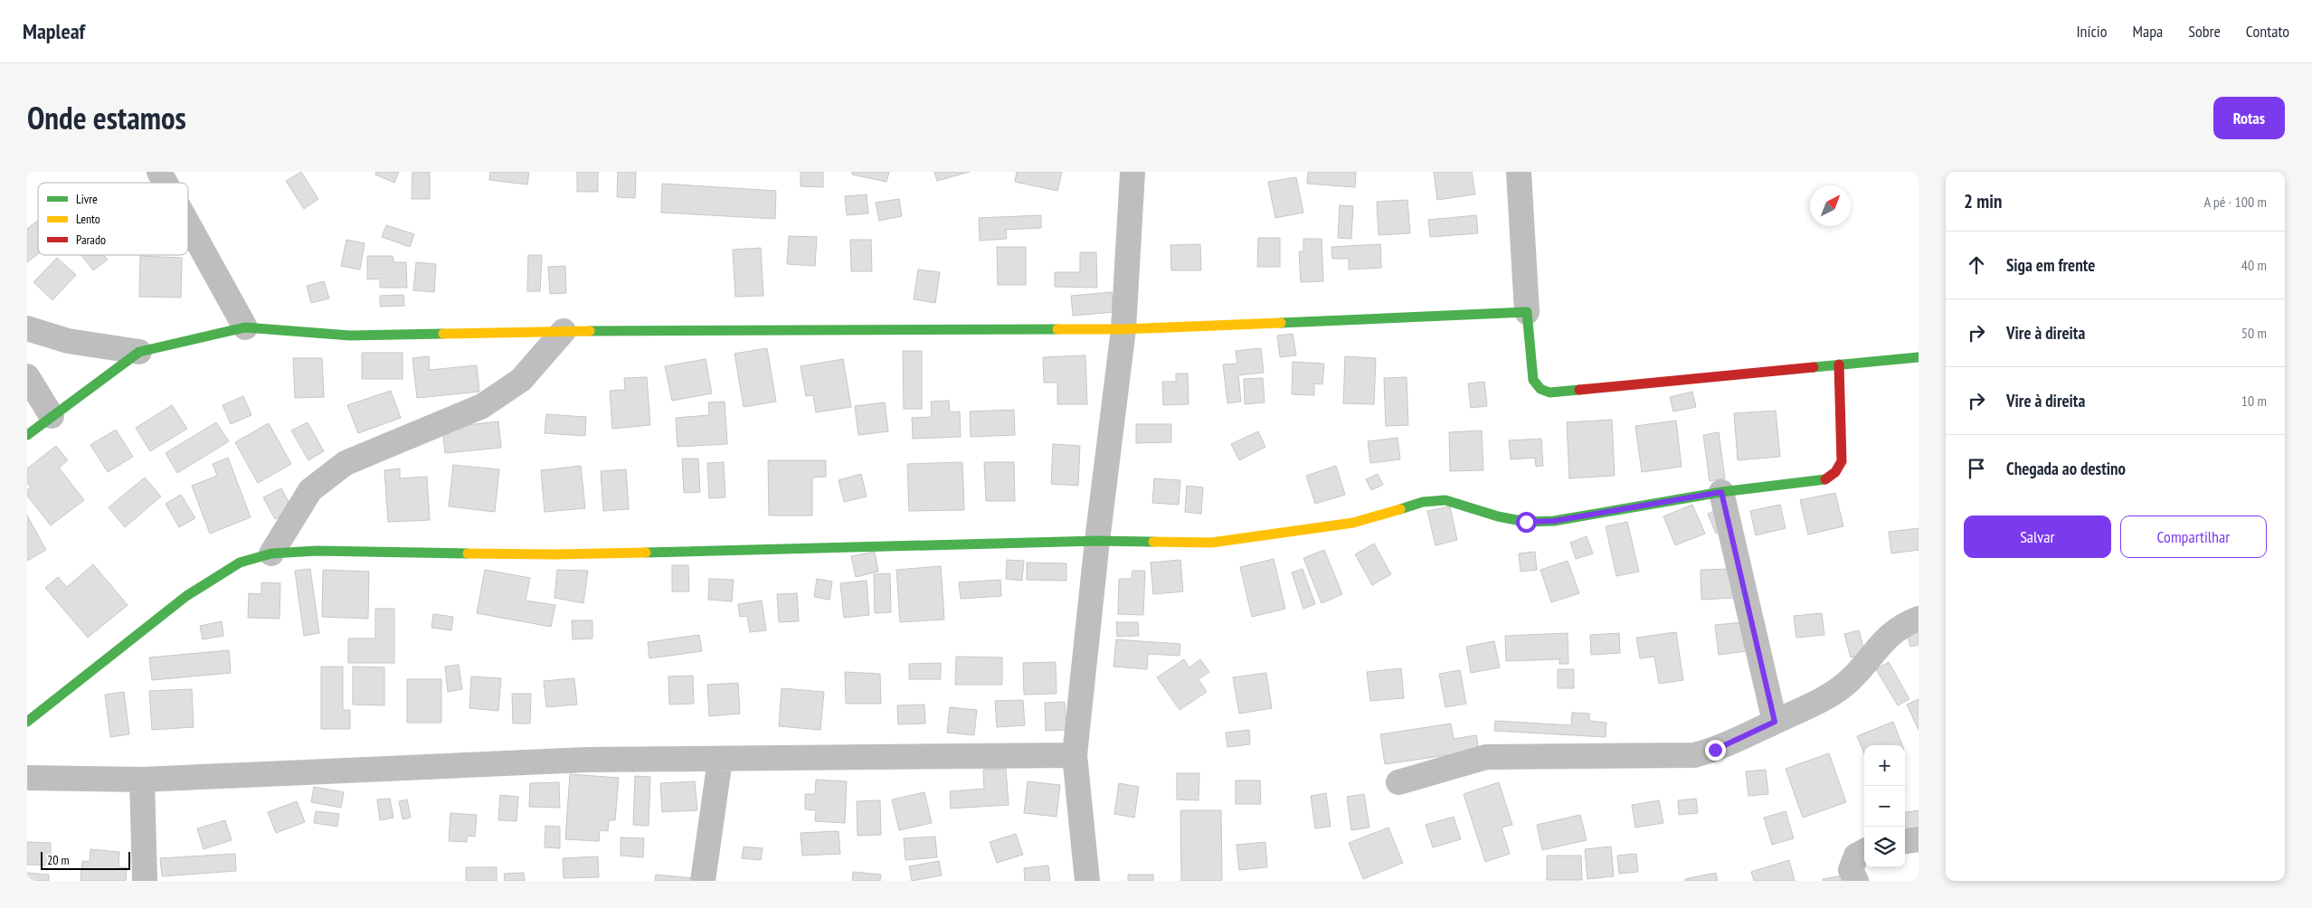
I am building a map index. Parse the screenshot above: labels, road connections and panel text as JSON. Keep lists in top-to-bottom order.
{
  "legend": ["Livre", "Lento", "Parado"],
  "scale_bar": "20 m",
  "north": "top right",
  "page": {
    "header": "Mapleaf",
    "nav": [
      "Início",
      "Mapa",
      "Sobre",
      "Contato"
    ],
    "title": "Onde estamos",
    "buttons": [
      "Rotas",
      ["Salvar", "Compartilhar"]
    ],
    "heading": ["2 min", "A pé · 100 m"],
    "list": [
      ["Siga em frente", "40 m"],
      ["Vire à direita", "50 m"],
      ["Vire à direita", "10 m"],
      "Chegada ao destino"
    ],
    "map_buttons": ["+", "−"],
    "scale": "20 m"
  }
}
